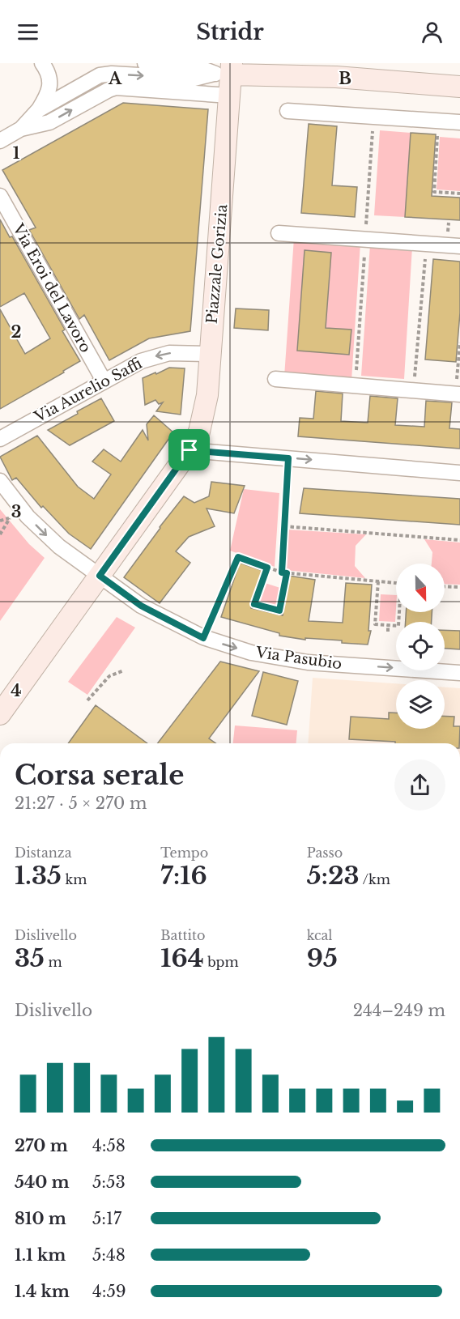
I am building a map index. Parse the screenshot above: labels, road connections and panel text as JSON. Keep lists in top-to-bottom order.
{
  "streets": {
    "main road": ["Piazzale Gorizia"],
    "street": ["Via Eroi del Lavoro", "Via Aurelio Saffi", "Via Pasubio"]
  },
  "crossings": [
    ["Piazzale Gorizia", "Via Aurelio Saffi"],
    ["Piazzale Gorizia", "Via Pasubio"],
    ["Via Eroi del Lavoro", "Via Aurelio Saffi"]
  ],
  "one_way": ["Via Aurelio Saffi", "Via Pasubio"],
  "north": "bottom",
  "page": {
    "header": "Stridr",
    "heading": ["Corsa serale", "21:27 · 5 × 270 m"],
    "stats": [
      ["Distanza", "1.35 km"],
      ["Tempo", "7:16"],
      ["Passo", "5:23 /km"],
      ["Dislivello", "35 m"],
      ["Battito", "164 bpm"],
      ["kcal", "95"]
    ],
    "chart": ["Dislivello", "244–249 m"],
    "list": [
      {
        "name": "270 m",
        "note": "4:58"
      },
      {
        "name": "540 m",
        "note": "5:53"
      },
      {
        "name": "810 m",
        "note": "5:17"
      },
      {
        "name": "1.1 km",
        "note": "5:48"
      },
      {
        "name": "1.4 km",
        "note": "4:59"
      }
    ]
  },
  "grid": {
    "columns": ["A", "B"],
    "rows": [
      "1",
      "2",
      "3",
      "4"
    ]
  }
}
